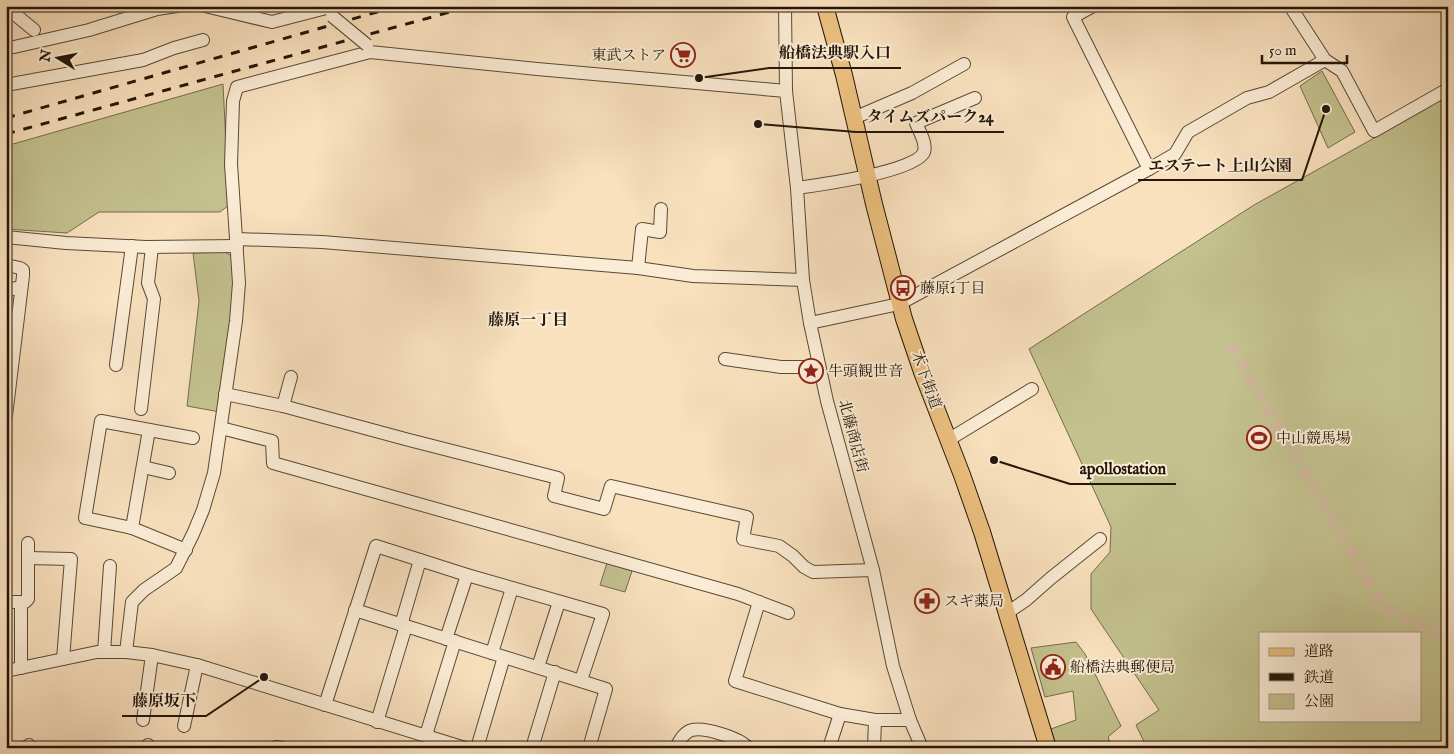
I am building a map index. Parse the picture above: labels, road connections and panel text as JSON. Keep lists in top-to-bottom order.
{
  "streets": {
    "main road": ["木下街道"],
    "street": ["北藤商店街"]
  },
  "districts": ["藤原一丁目"],
  "places": {
    "supermarket": ["東武ストア"],
    "other": [
      "船橋法典駅入口",
      "エステート上山公園",
      "タイムズパーク24",
      "apollostation",
      "藤原坂下"
    ],
    "bus stop": ["藤原1丁目"],
    "place": ["牛頭観世音"],
    "sports": ["中山競馬場"],
    "pharmacy": ["スギ薬局"],
    "public building": ["船橋法典郵便局"]
  },
  "legend": ["道路", "鉄道", "公園"],
  "scale_bar": "50 m",
  "north": "left"
}
